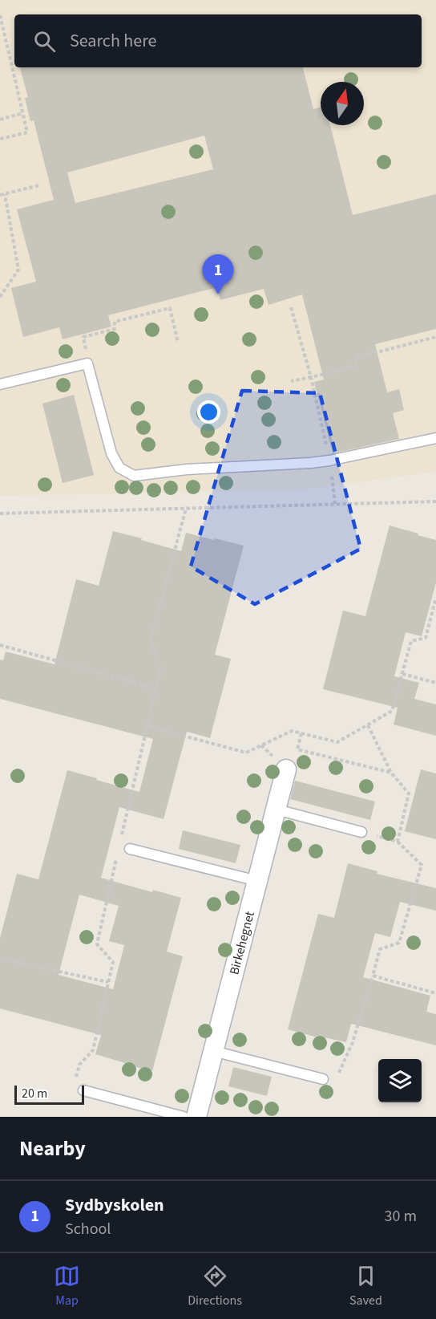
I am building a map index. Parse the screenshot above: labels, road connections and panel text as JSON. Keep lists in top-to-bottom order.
{
  "streets": {
    "street": ["Birkehegnet"]
  },
  "scale_bar": "20 m",
  "north": "top",
  "page": {
    "search": "Search here",
    "pins": "1",
    "scale": "20 m",
    "heading": "Nearby",
    "list": [
      {
        "mark": "1",
        "name": "Sydbyskolen",
        "note": "School",
        "value": "30 m"
      }
    ],
    "nav": ["Map", "Directions", "Saved"]
  }
}
